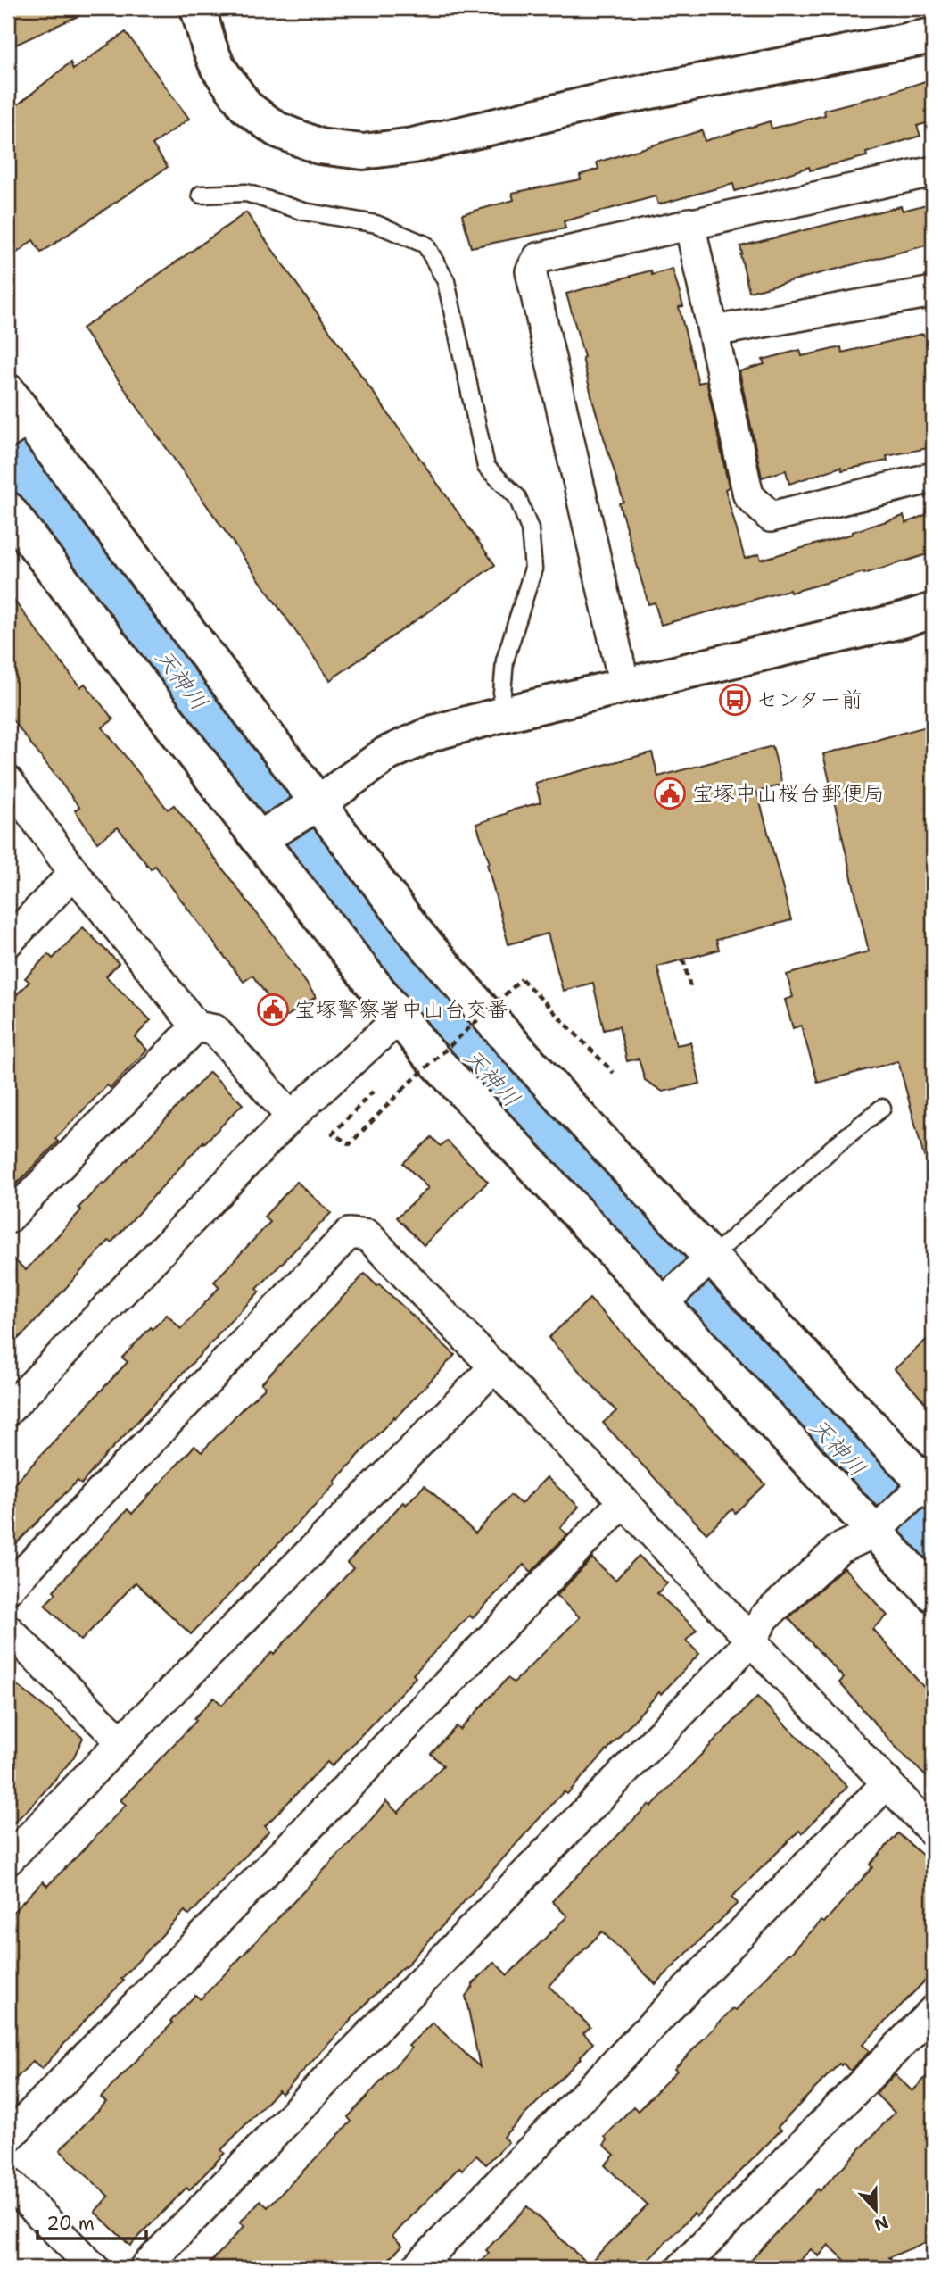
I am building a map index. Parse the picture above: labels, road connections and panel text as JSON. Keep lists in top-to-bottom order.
{
  "water": ["天神川"],
  "places": {
    "bus stop": ["センター前"],
    "public building": ["宝塚中山桜台郵便局", "宝塚警察署中山台交番"]
  },
  "scale_bar": "20 m",
  "north": "bottom"
}
